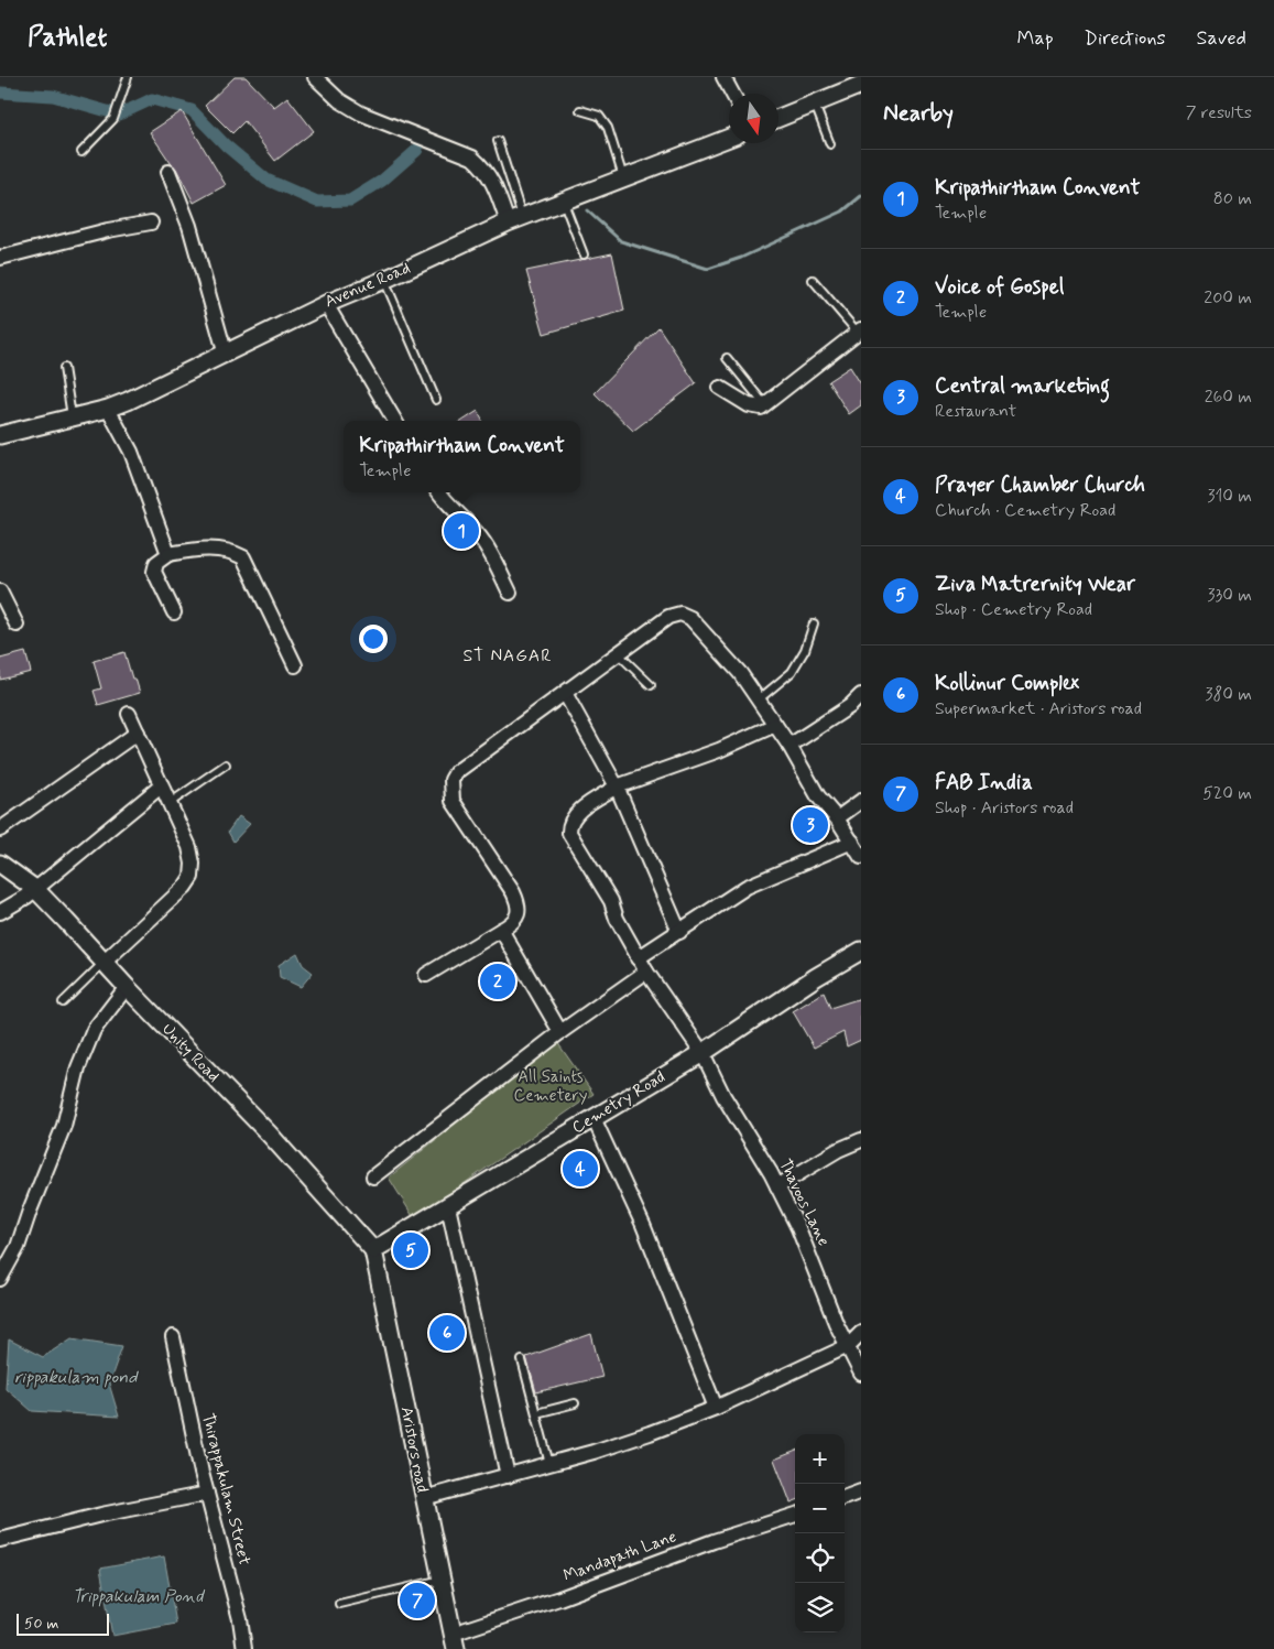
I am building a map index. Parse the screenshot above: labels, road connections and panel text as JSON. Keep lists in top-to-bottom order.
{
  "streets": {
    "street": [
      "Avenue Road",
      "Unity Road",
      "Cemetry Road",
      "Thavoos Lane",
      "Aristors road",
      "Thirappakulam Street",
      "Mandapath Lane"
    ]
  },
  "crossings": [
    ["Unity Road", "Cemetry Road"],
    ["Unity Road", "Aristors road"],
    ["Cemetry Road", "Thavoos Lane"],
    ["Cemetry Road", "Aristors road"],
    ["Aristors road", "Mandapath Lane"]
  ],
  "districts": ["ST NAGAR"],
  "water": ["rippakulam pond", "Trippakulam Pond"],
  "parks": ["All Saints Cemetery"],
  "scale_bar": "50 m",
  "north": "bottom",
  "page": {
    "header": "Pathlet",
    "nav": ["Map", "Directions", "Saved"],
    "heading": ["Nearby", "7 results"],
    "list": [
      {
        "mark": "1",
        "name": "Kripathirtham Convent",
        "note": "Temple",
        "value": "80 m"
      },
      {
        "mark": "2",
        "name": "Voice of Gospel",
        "note": "Temple",
        "value": "200 m"
      },
      {
        "mark": "3",
        "name": "Central marketing",
        "note": "Restaurant",
        "value": "260 m"
      },
      {
        "mark": "4",
        "name": "Prayer Chamber Church",
        "note": "Church · Cemetry Road",
        "value": "310 m"
      },
      {
        "mark": "5",
        "name": "Ziva Matrernity Wear",
        "note": "Shop · Cemetry Road",
        "value": "330 m"
      },
      {
        "mark": "6",
        "name": "Kollinur Complex",
        "note": "Supermarket · Aristors road",
        "value": "380 m"
      },
      {
        "mark": "7",
        "name": "FAB India",
        "note": "Shop · Aristors road",
        "value": "520 m"
      }
    ],
    "popup": ["Kripathirtham Convent", "Temple"],
    "pins": [
      "1",
      "3",
      "2",
      "4",
      "5",
      "6",
      "7"
    ],
    "map_buttons": ["+", "−"],
    "scale": "50 m"
  }
}
